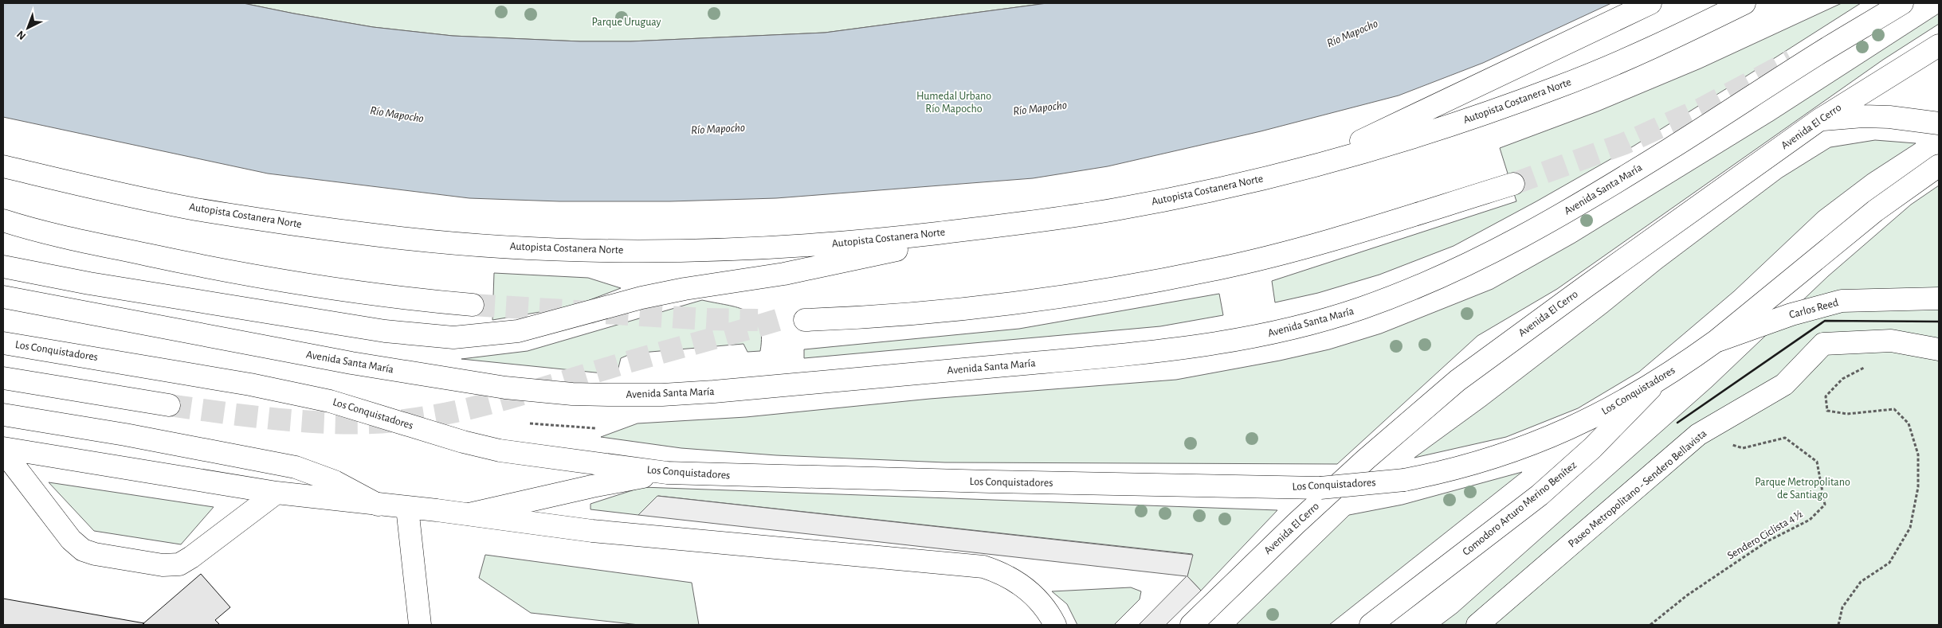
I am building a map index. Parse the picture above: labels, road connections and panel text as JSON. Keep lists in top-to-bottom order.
{
  "streets": {
    "main road": [
      "Autopista Costanera Norte",
      "Avenida El Cerro",
      "Avenida Santa María",
      "Carlos Reed",
      "Los Conquistadores",
      "Paseo Metropolitano - Sendero Bellavista",
      "Comodoro Arturo Merino Benítez"
    ],
    "path": ["Sendero Ciclista 4 ½"]
  },
  "crossings": [
    ["Carlos Reed", "Los Conquistadores"],
    ["Los Conquistadores", "Comodoro Arturo Merino Benítez"],
    ["Paseo Metropolitano - Sendero Bellavista", "Sendero Ciclista 4 ½"]
  ],
  "water": ["Río Mapocho"],
  "parks": ["Parque Uruguay", "Humedal Urbano Río Mapocho", "Parque Metropolitano de Santiago"],
  "north": "bottom left"
}
